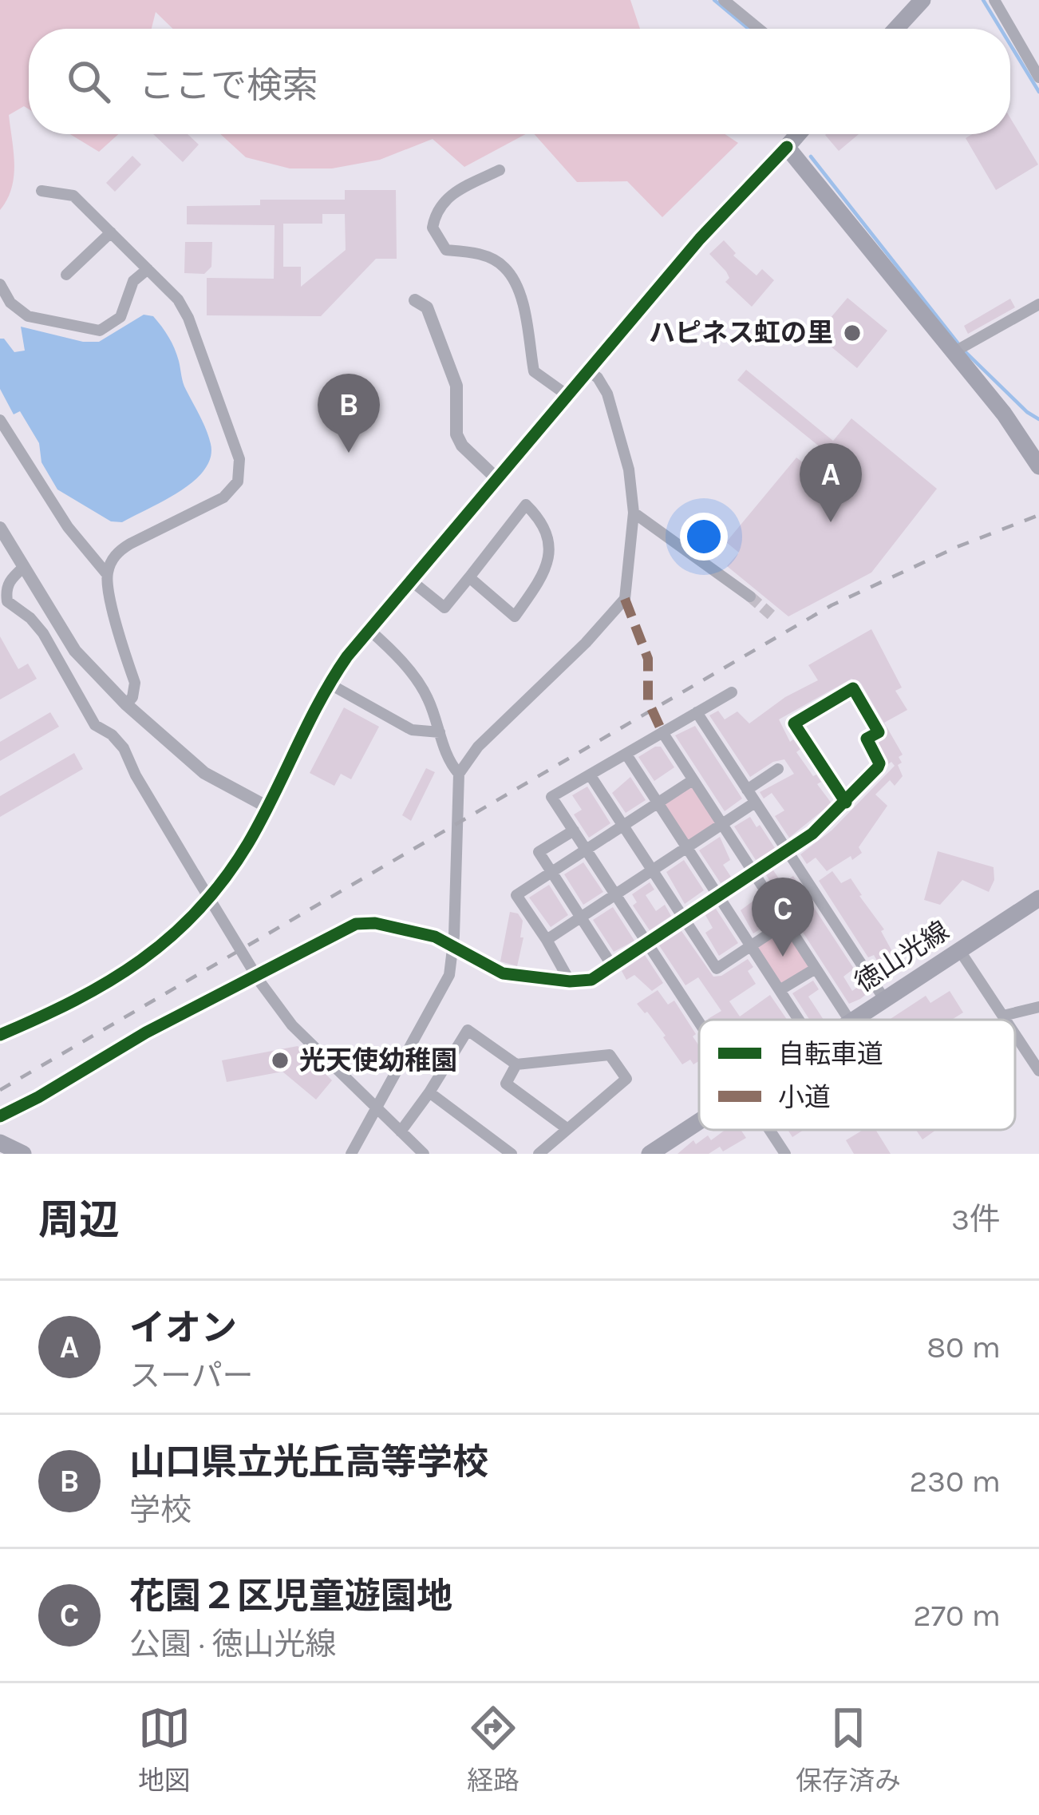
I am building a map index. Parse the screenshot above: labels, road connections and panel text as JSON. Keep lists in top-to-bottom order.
{
  "streets": {
    "main road": ["徳山光線"]
  },
  "places": ["ハピネス虹の里", "光天使幼稚園"],
  "legend": ["自転車道", "小道"],
  "page": {
    "search": "ここで検索",
    "pins": ["B", "A", "C"],
    "heading": ["周辺", "3件"],
    "list": [
      {
        "mark": "A",
        "name": "イオン",
        "note": "スーパー",
        "value": "80 m"
      },
      {
        "mark": "B",
        "name": "山口県立光丘高等学校",
        "note": "学校",
        "value": "230 m"
      },
      {
        "mark": "C",
        "name": "花園２区児童遊園地",
        "note": "公園 · 徳山光線",
        "value": "270 m"
      }
    ],
    "nav": ["地図", "経路", "保存済み"]
  }
}
